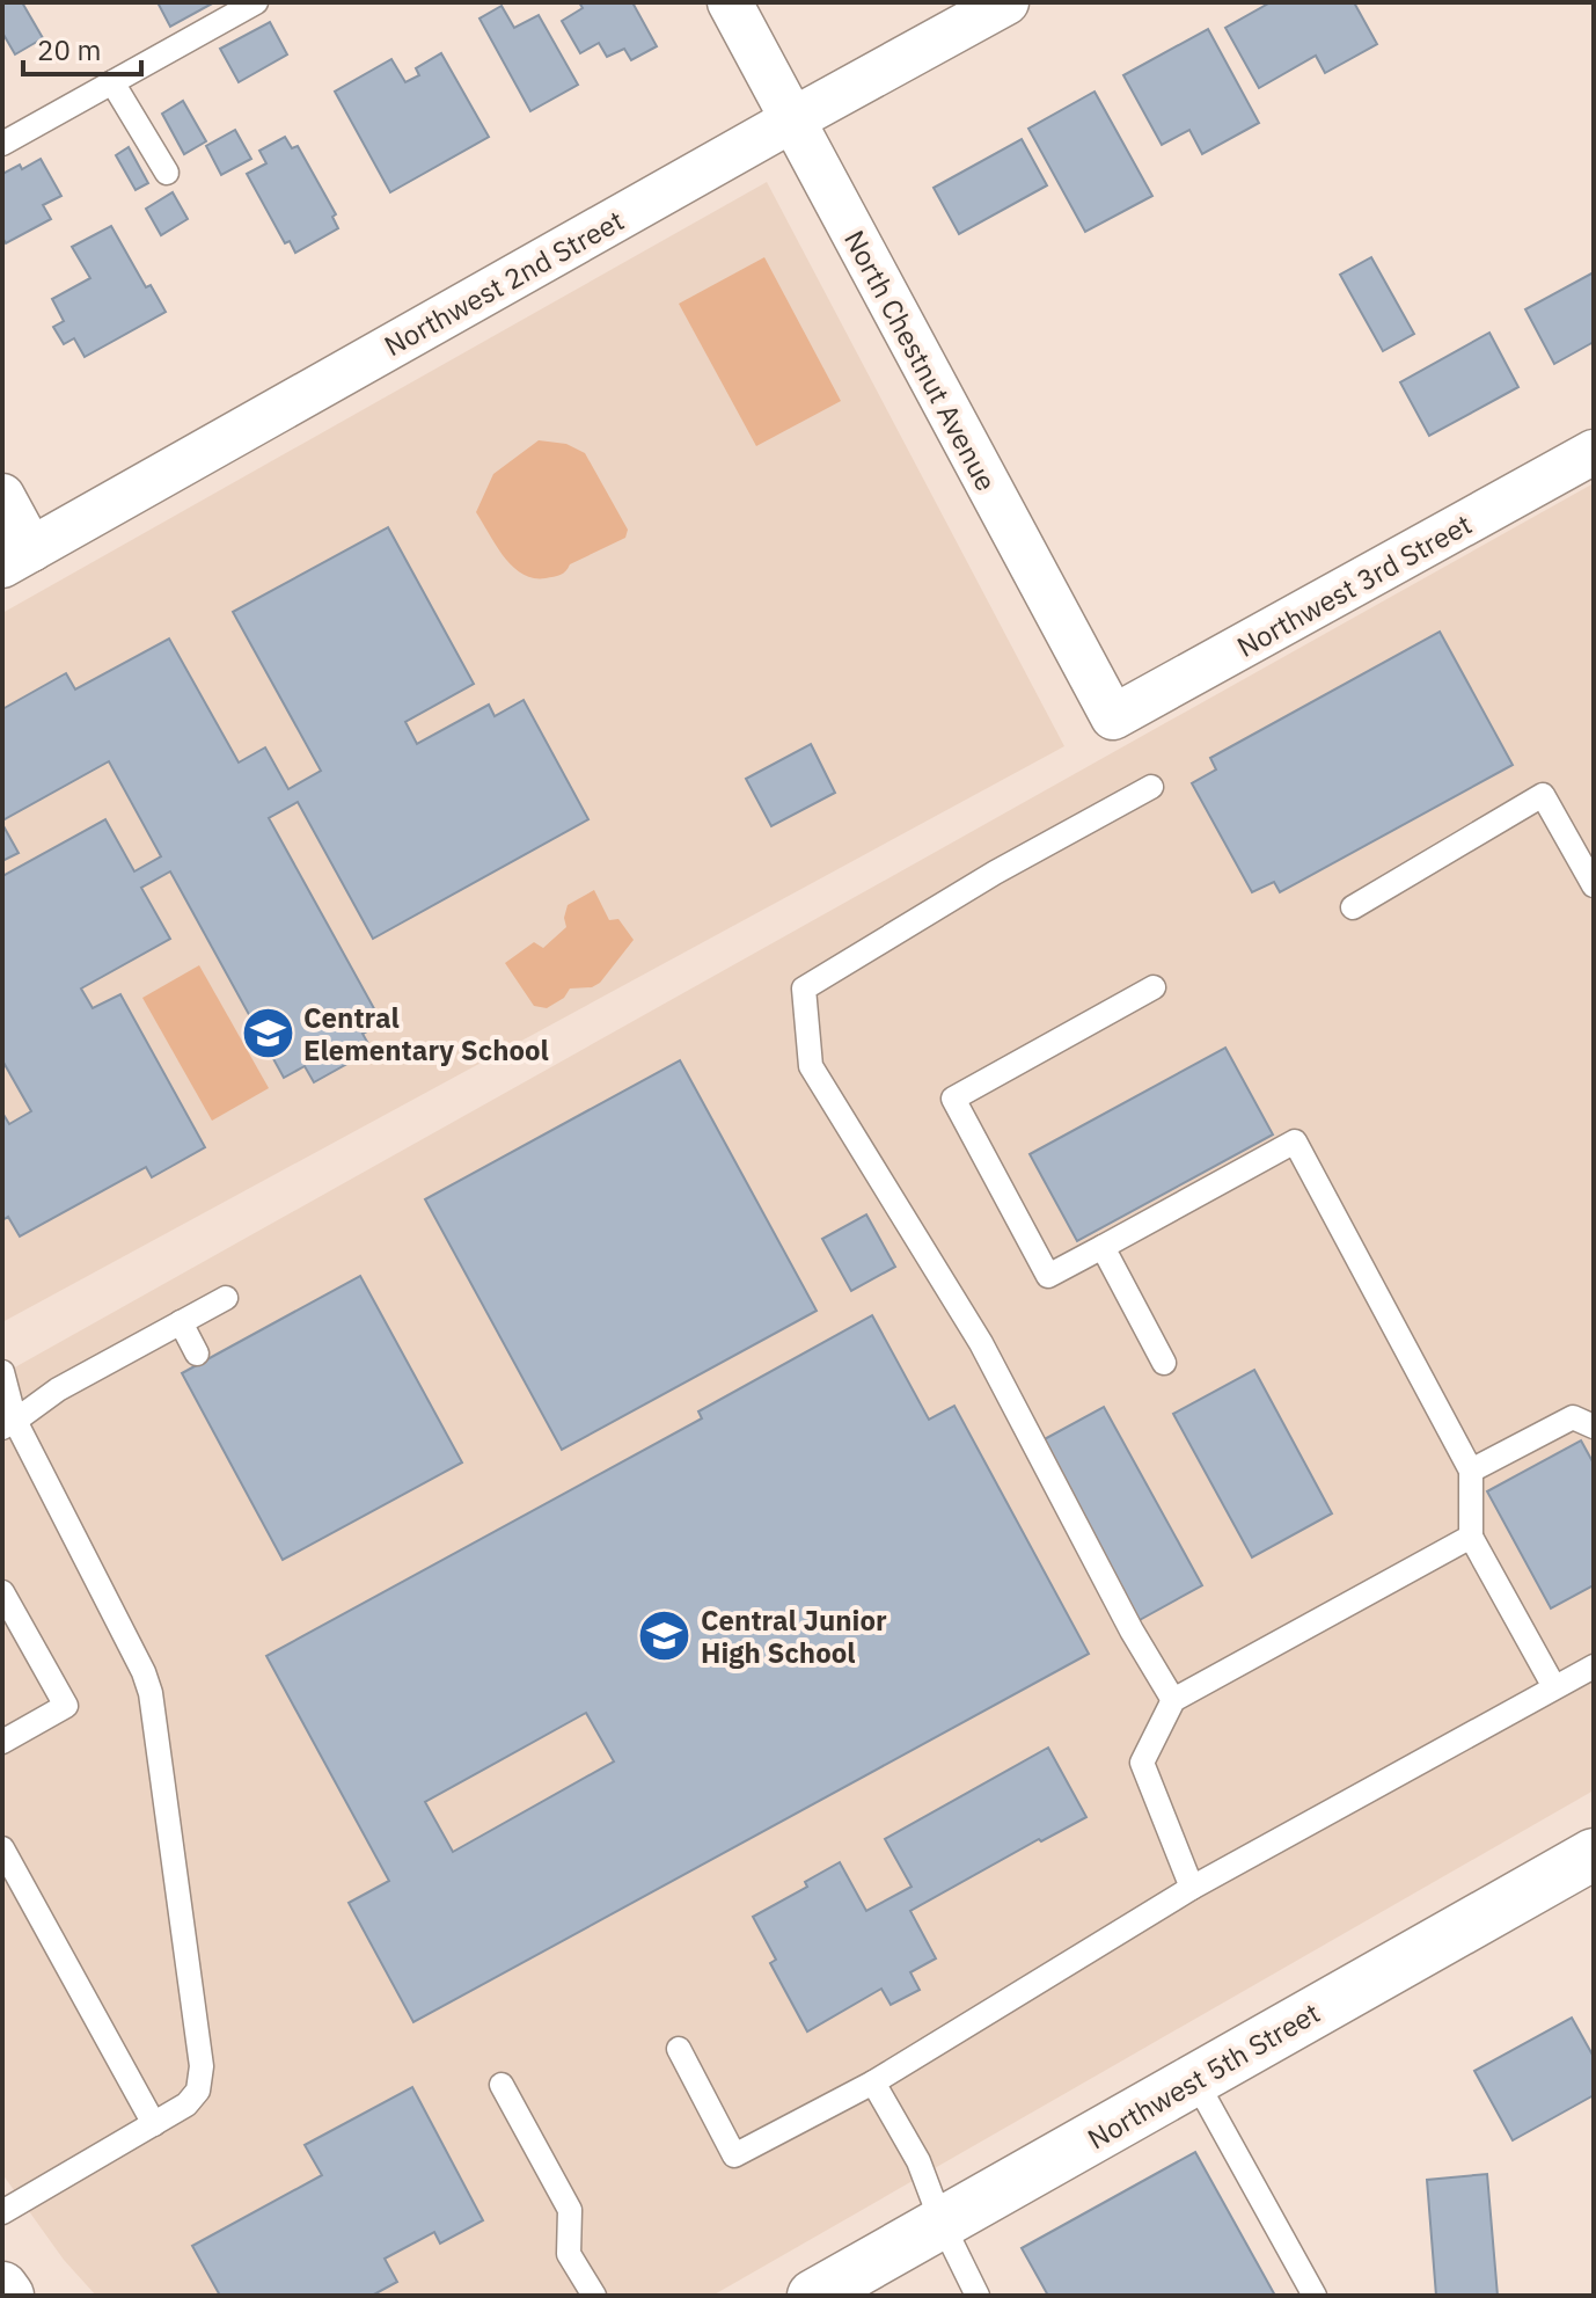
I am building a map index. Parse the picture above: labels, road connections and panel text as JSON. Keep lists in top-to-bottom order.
{
  "streets": {
    "street": [
      "Northwest 2nd Street",
      "North Chestnut Avenue",
      "Northwest 3rd Street",
      "Northwest 5th Street"
    ]
  },
  "crossings": [
    ["Northwest 2nd Street", "North Chestnut Avenue"],
    ["North Chestnut Avenue", "Northwest 3rd Street"]
  ],
  "places": {
    "school or university": ["Central Elementary School", "Central Junior High School"]
  },
  "scale_bar": "20 m"
}
